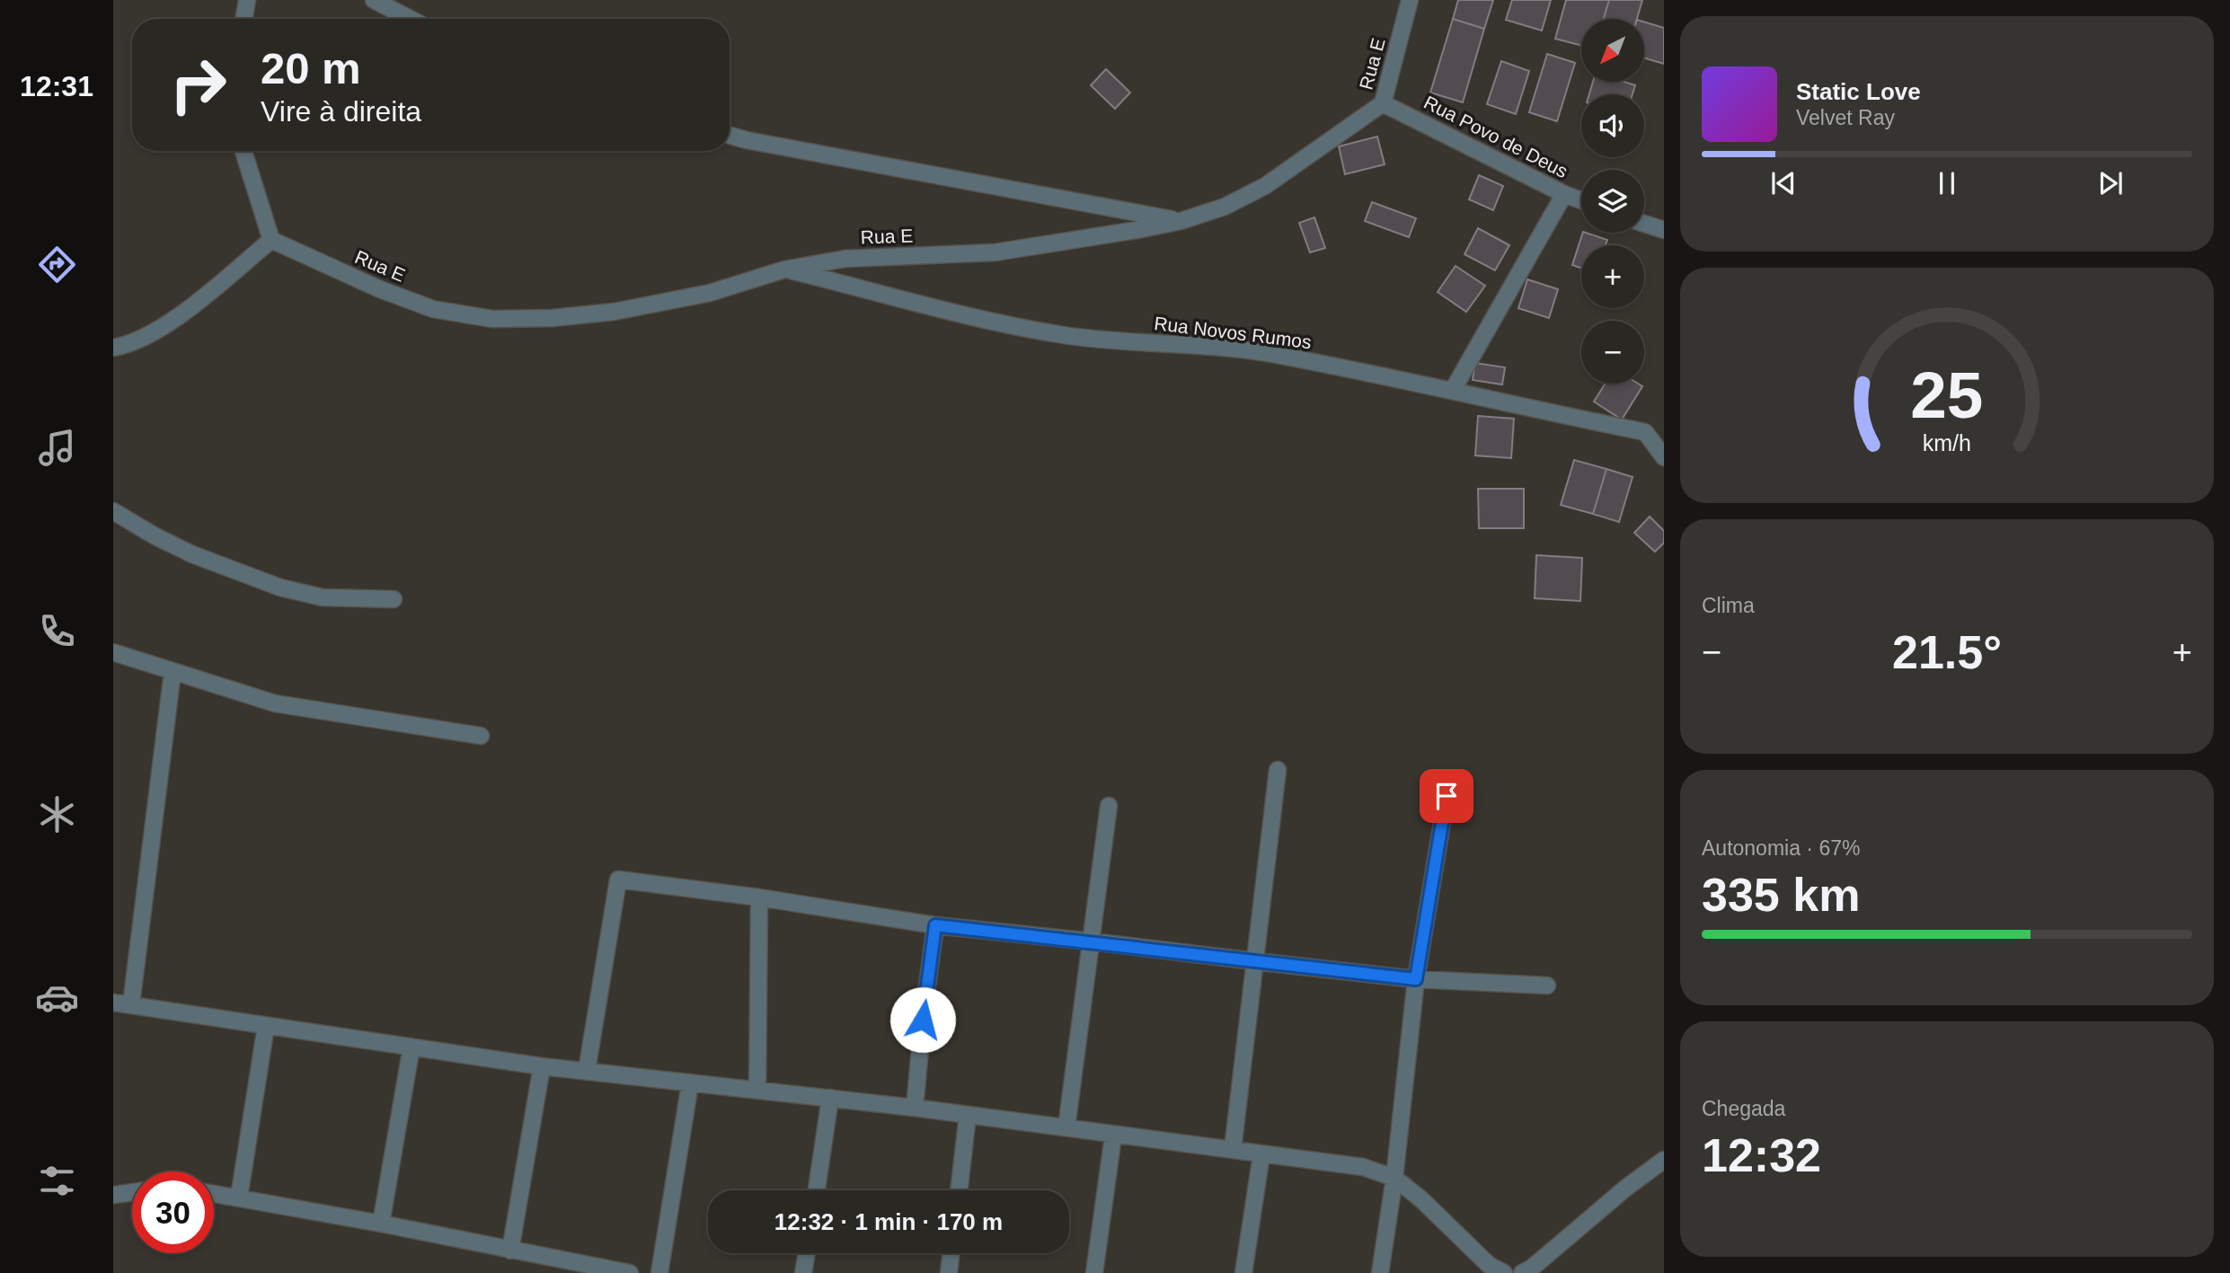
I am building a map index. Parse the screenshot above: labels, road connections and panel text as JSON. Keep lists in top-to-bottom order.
{
  "streets": {
    "street": ["Rua E", "Rua Povo de Deus", "Rua Novos Rumos"]
  },
  "crossings": [
    ["Rua E", "Rua Povo de Deus"],
    ["Rua E", "Rua Novos Rumos"]
  ],
  "north": "bottom left",
  "page": {
    "tabs": "12:31",
    "map_buttons": ["+", "−"],
    "turn": ["20 m", "Vire à direita"],
    "song": ["Static Love", "Velvet Ray"],
    "tile": [
      "Clima",
      ["Autonomia · 67%", "335 km"],
      ["Chegada", "12:32"]
    ],
    "heat": ["−", "21.5°", "+"],
    "limit": "30",
    "trip": "12:32 · 1 min · 170 m",
    "gauge": ["25", "km/h"]
  }
}
